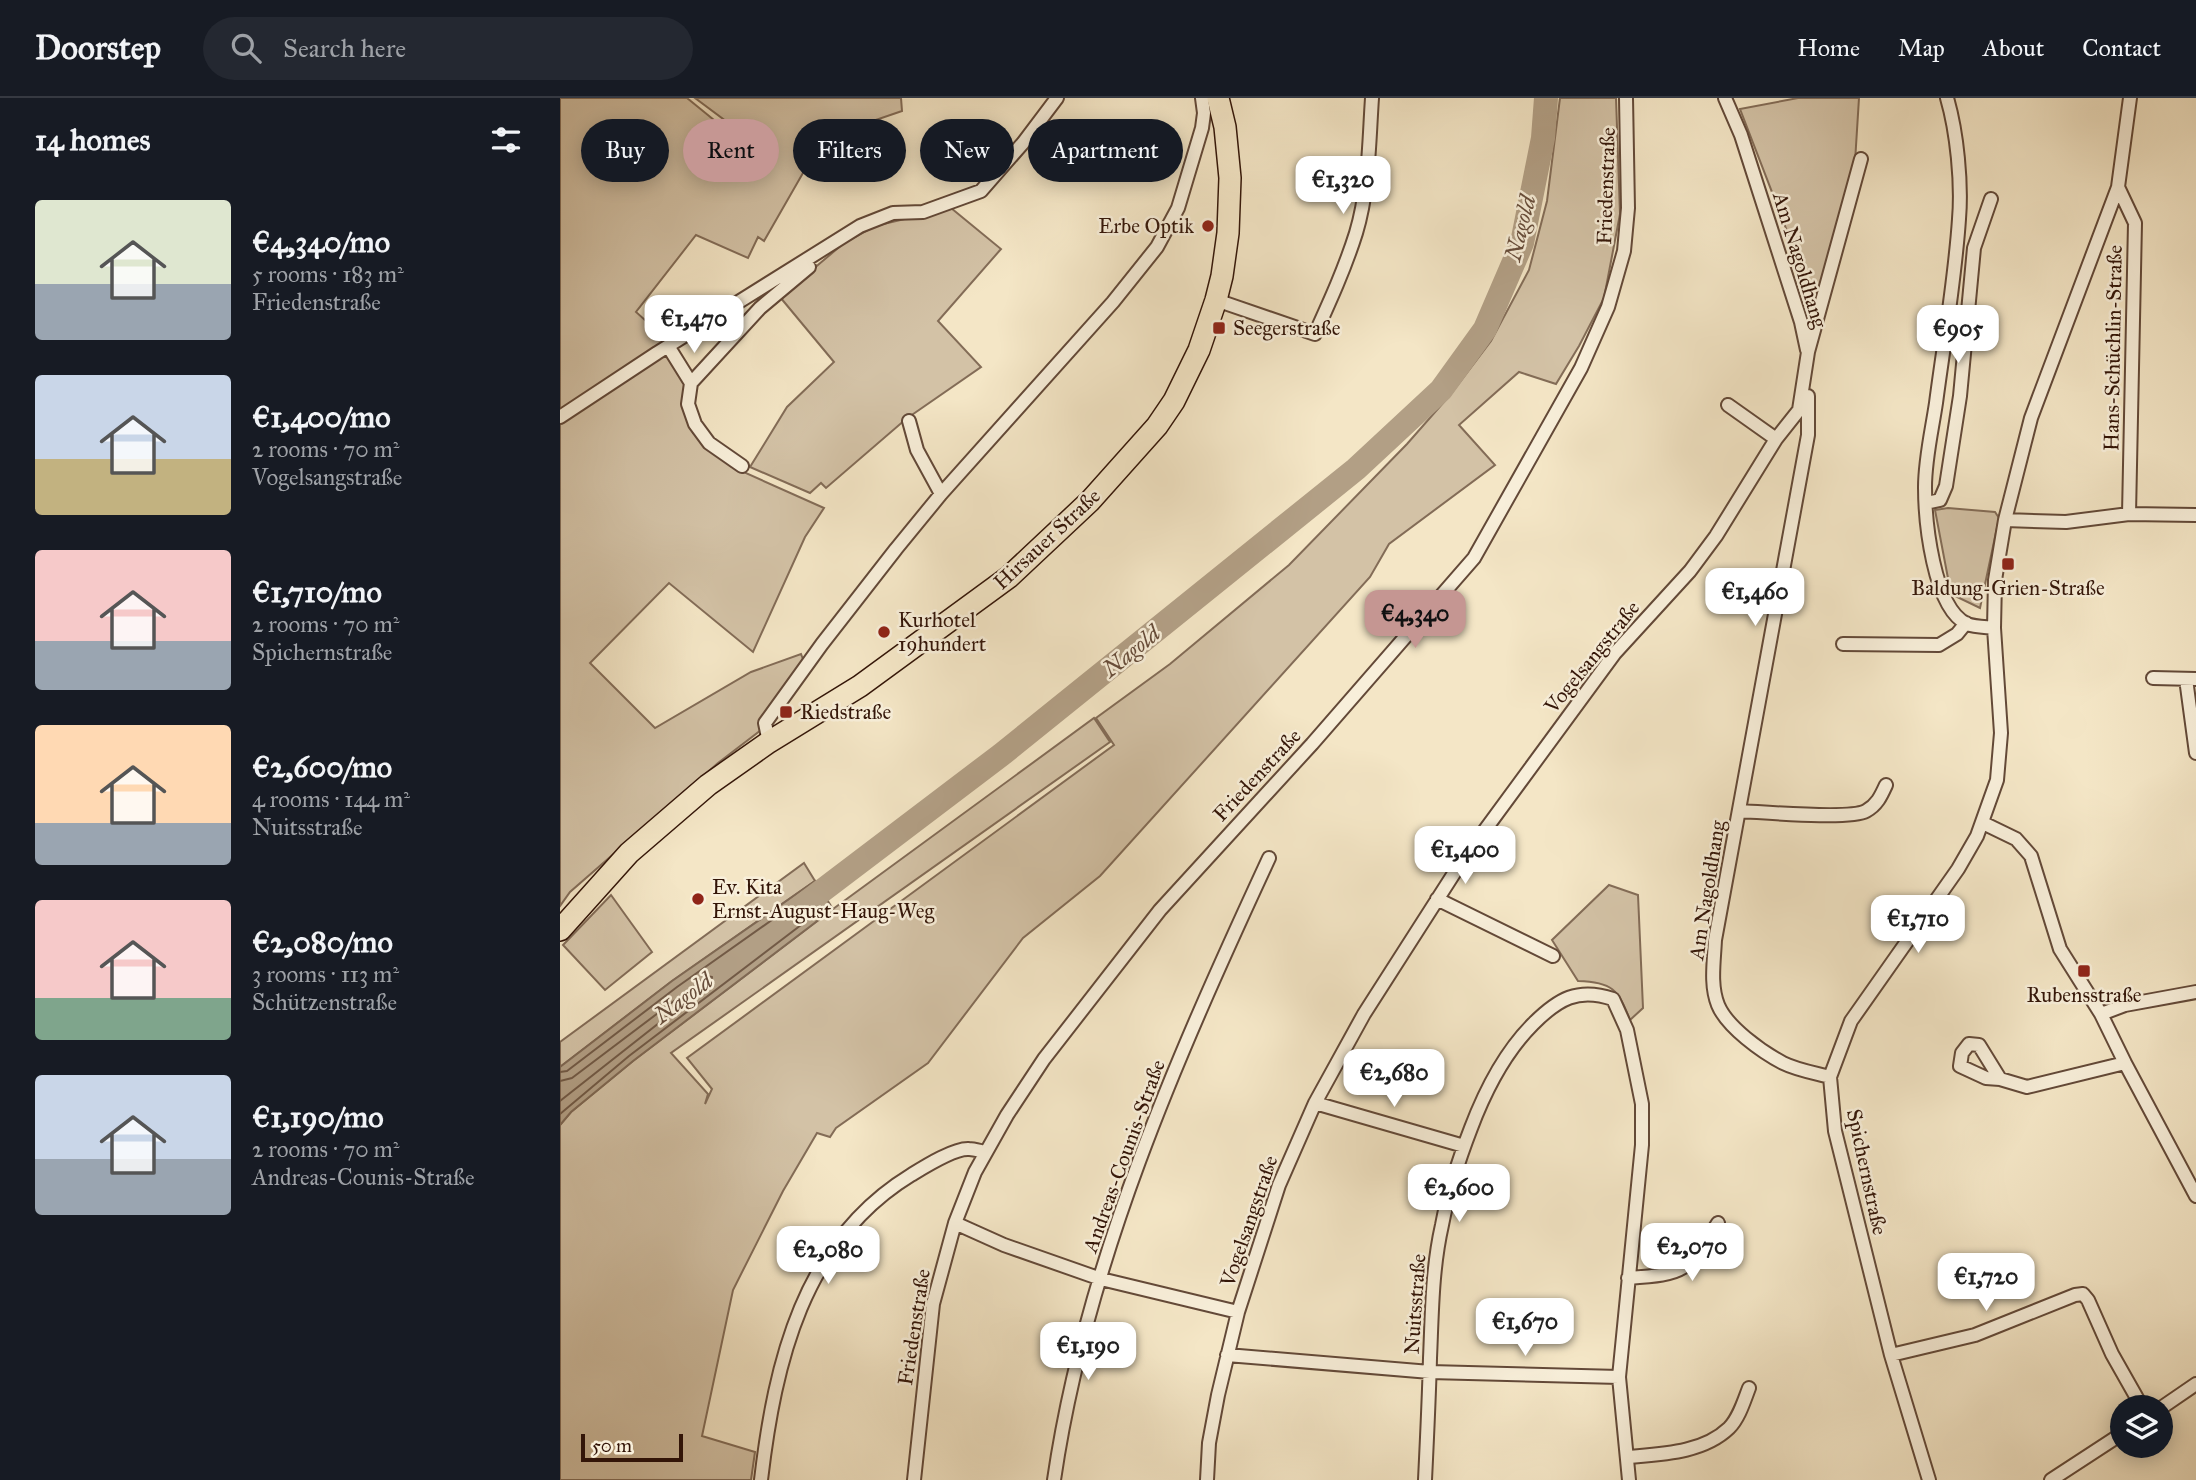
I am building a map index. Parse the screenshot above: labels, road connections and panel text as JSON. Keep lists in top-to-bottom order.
{
  "streets": {
    "main road": ["Hirsauer Straße"],
    "street": [
      "Friedenstraße",
      "Am Nagoldhang",
      "Hans-Schüchlin-Straße",
      "Vogelsangstraße",
      "Andreas-Counis-Straße",
      "Spichernstraße",
      "Nuitsstraße"
    ]
  },
  "crossings": [
    ["Am Nagoldhang", "Vogelsangstraße"],
    ["Am Nagoldhang", "Spichernstraße"]
  ],
  "water": ["Nagold"],
  "places": {
    "other": ["Erbe Optik", "Kurhotel 19hundert", "Ev. Kita Ernst-August-Haug-Weg"],
    "transit": [
      "Seegerstraße",
      "Baldung-Grien-Straße",
      "Riedstraße",
      "Rubensstraße"
    ]
  },
  "scale_bar": "50 m",
  "page": {
    "header": "Doorstep",
    "search": "Search here",
    "nav": [
      "Home",
      "Map",
      "About",
      "Contact"
    ],
    "heading": "14 homes",
    "chip": [
      "Buy",
      "Rent",
      "Filters",
      "New",
      "Apartment"
    ],
    "price": [
      "€1,320",
      "€1,470",
      "€905",
      "€1,460",
      "€4,340",
      "€1,400",
      "€1,710",
      "€2,680",
      "€2,600",
      "€2,070",
      "€2,080",
      "€1,720",
      "€1,670",
      "€1,190"
    ],
    "list": [
      {
        "name": "€4,340/mo",
        "note": "5 rooms · 183 m² · Friedenstraße"
      },
      {
        "name": "€1,400/mo",
        "note": "2 rooms · 70 m² · Vogelsangstraße"
      },
      {
        "name": "€1,710/mo",
        "note": "2 rooms · 70 m² · Spichernstraße"
      },
      {
        "name": "€2,600/mo",
        "note": "4 rooms · 144 m² · Nuitsstraße"
      },
      {
        "name": "€2,080/mo",
        "note": "3 rooms · 113 m² · Schützenstraße"
      },
      {
        "name": "€1,190/mo",
        "note": "2 rooms · 70 m² · Andreas-Counis-Straße"
      }
    ],
    "scale": "50 m"
  }
}
